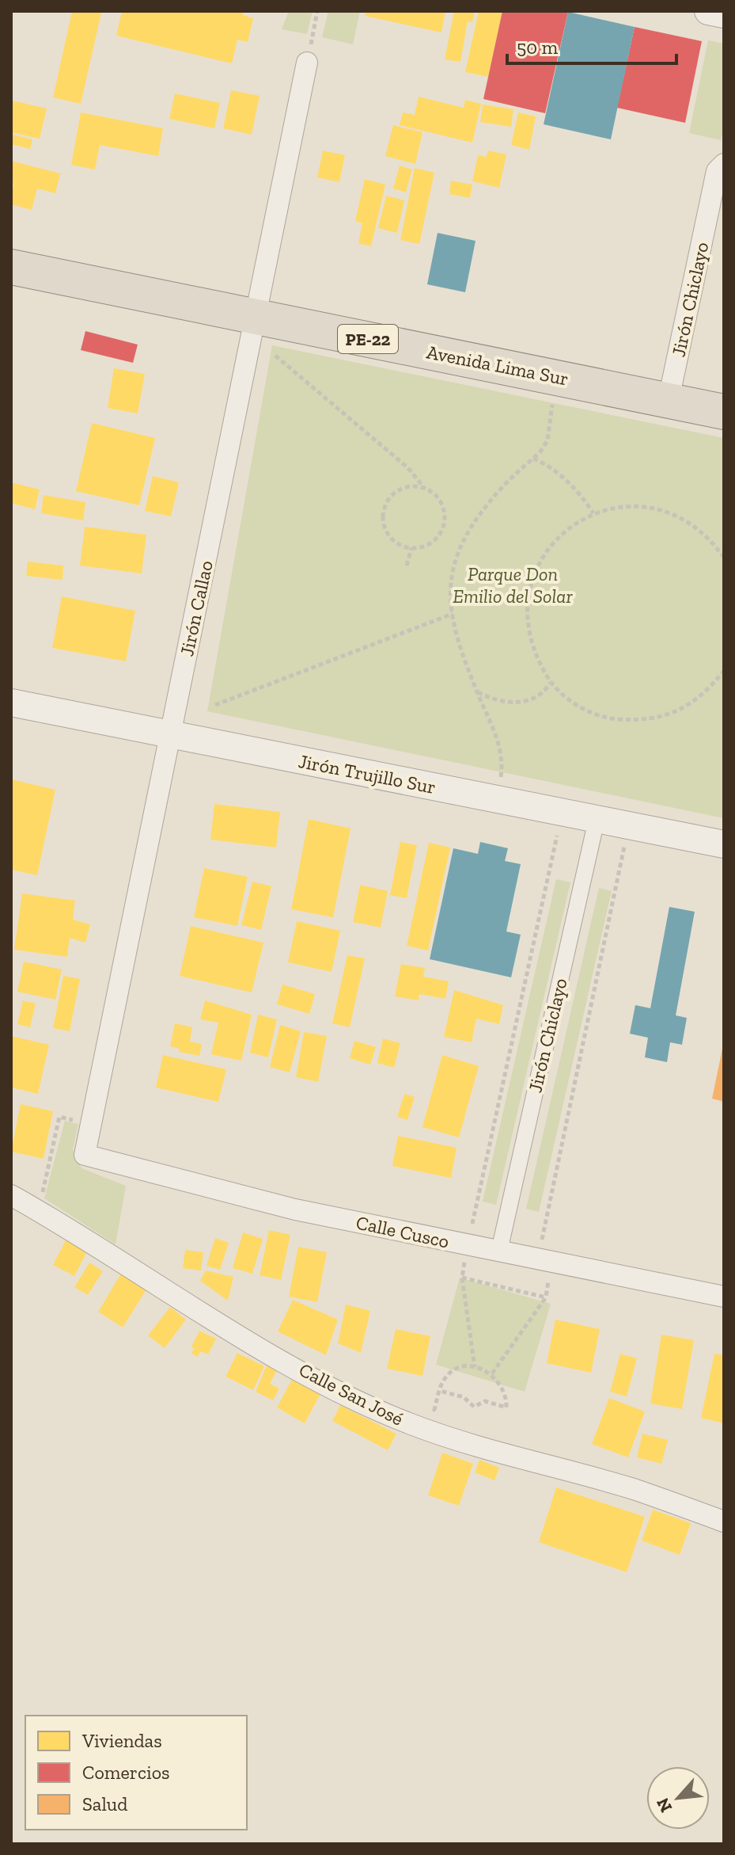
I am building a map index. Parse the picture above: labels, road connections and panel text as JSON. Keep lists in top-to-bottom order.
{
  "streets": {
    "highway": ["PE-22", "Avenida Lima Sur"],
    "street": [
      "Jirón Chiclayo",
      "Jirón Callao",
      "Jirón Trujillo Sur",
      "Calle Cusco",
      "Calle San José"
    ]
  },
  "crossings": [
    ["Jirón Chiclayo", "Avenida Lima Sur"],
    ["Jirón Chiclayo", "Jirón Trujillo Sur"],
    ["Jirón Chiclayo", "Calle Cusco"],
    ["Avenida Lima Sur", "Jirón Callao"],
    ["Jirón Callao", "Jirón Trujillo Sur"],
    ["Jirón Callao", "Calle Cusco"]
  ],
  "parks": ["Parque Don Emilio del Solar"],
  "legend": ["Viviendas", "Comercios", "Salud"],
  "scale_bar": "50 m",
  "north": "bottom left"
}
